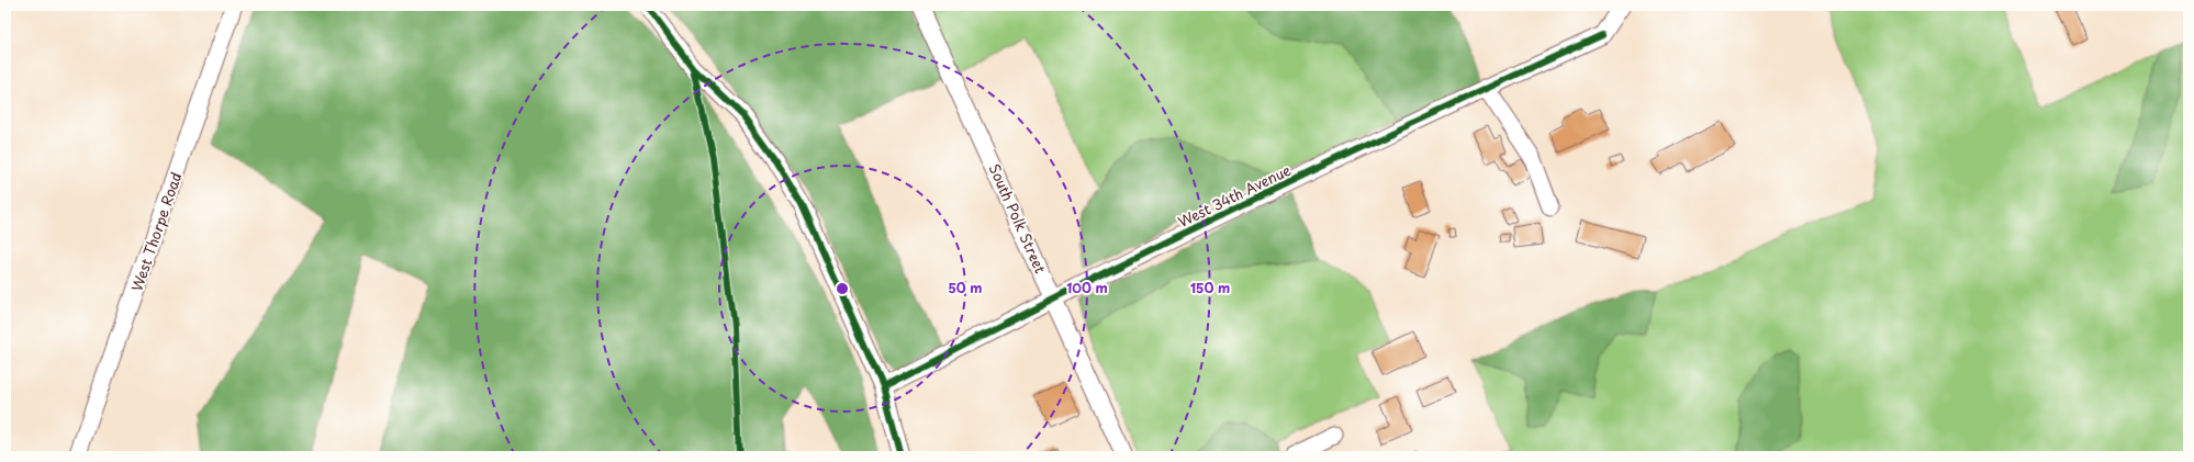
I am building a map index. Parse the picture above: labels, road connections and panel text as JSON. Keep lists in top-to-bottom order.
{
  "streets": {
    "street": ["West 34th Avenue", "South Polk Street", "West Thorpe Road"]
  },
  "crossings": [
    ["West 34th Avenue", "South Polk Street"]
  ],
  "rings": ["50 m", "100 m", "150 m"]
}
